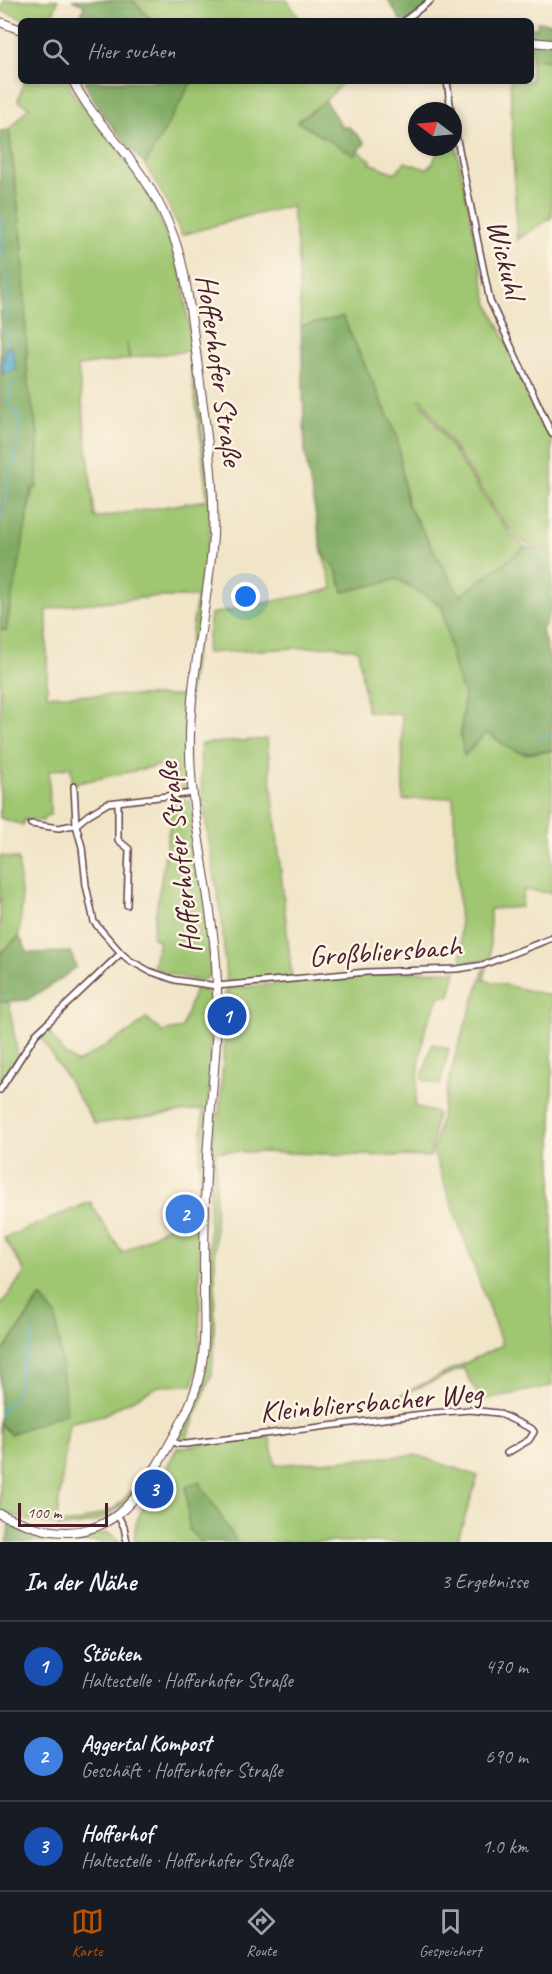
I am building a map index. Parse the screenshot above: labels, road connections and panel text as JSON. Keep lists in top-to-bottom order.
{
  "streets": {
    "street": [
      "Wickuhl",
      "Hofferhofer Straße",
      "Großbliersbach",
      "Kleinbliersbacher Weg"
    ]
  },
  "crossings": [
    ["Hofferhofer Straße", "Großbliersbach"],
    ["Hofferhofer Straße", "Kleinbliersbacher Weg"]
  ],
  "scale_bar": "100 m",
  "north": "left",
  "page": {
    "search": "Hier suchen",
    "pins": ["1", "2", "3"],
    "scale": "100 m",
    "heading": ["In der Nähe", "3 Ergebnisse"],
    "list": [
      {
        "mark": "1",
        "name": "Stöcken",
        "note": "Haltestelle · Hofferhofer Straße",
        "value": "470 m"
      },
      {
        "mark": "2",
        "name": "Aggertal Kompost",
        "note": "Geschäft · Hofferhofer Straße",
        "value": "690 m"
      },
      {
        "mark": "3",
        "name": "Hofferhof",
        "note": "Haltestelle · Hofferhofer Straße",
        "value": "1.0 km"
      }
    ],
    "nav": ["Karte", "Route", "Gespeichert"]
  }
}
